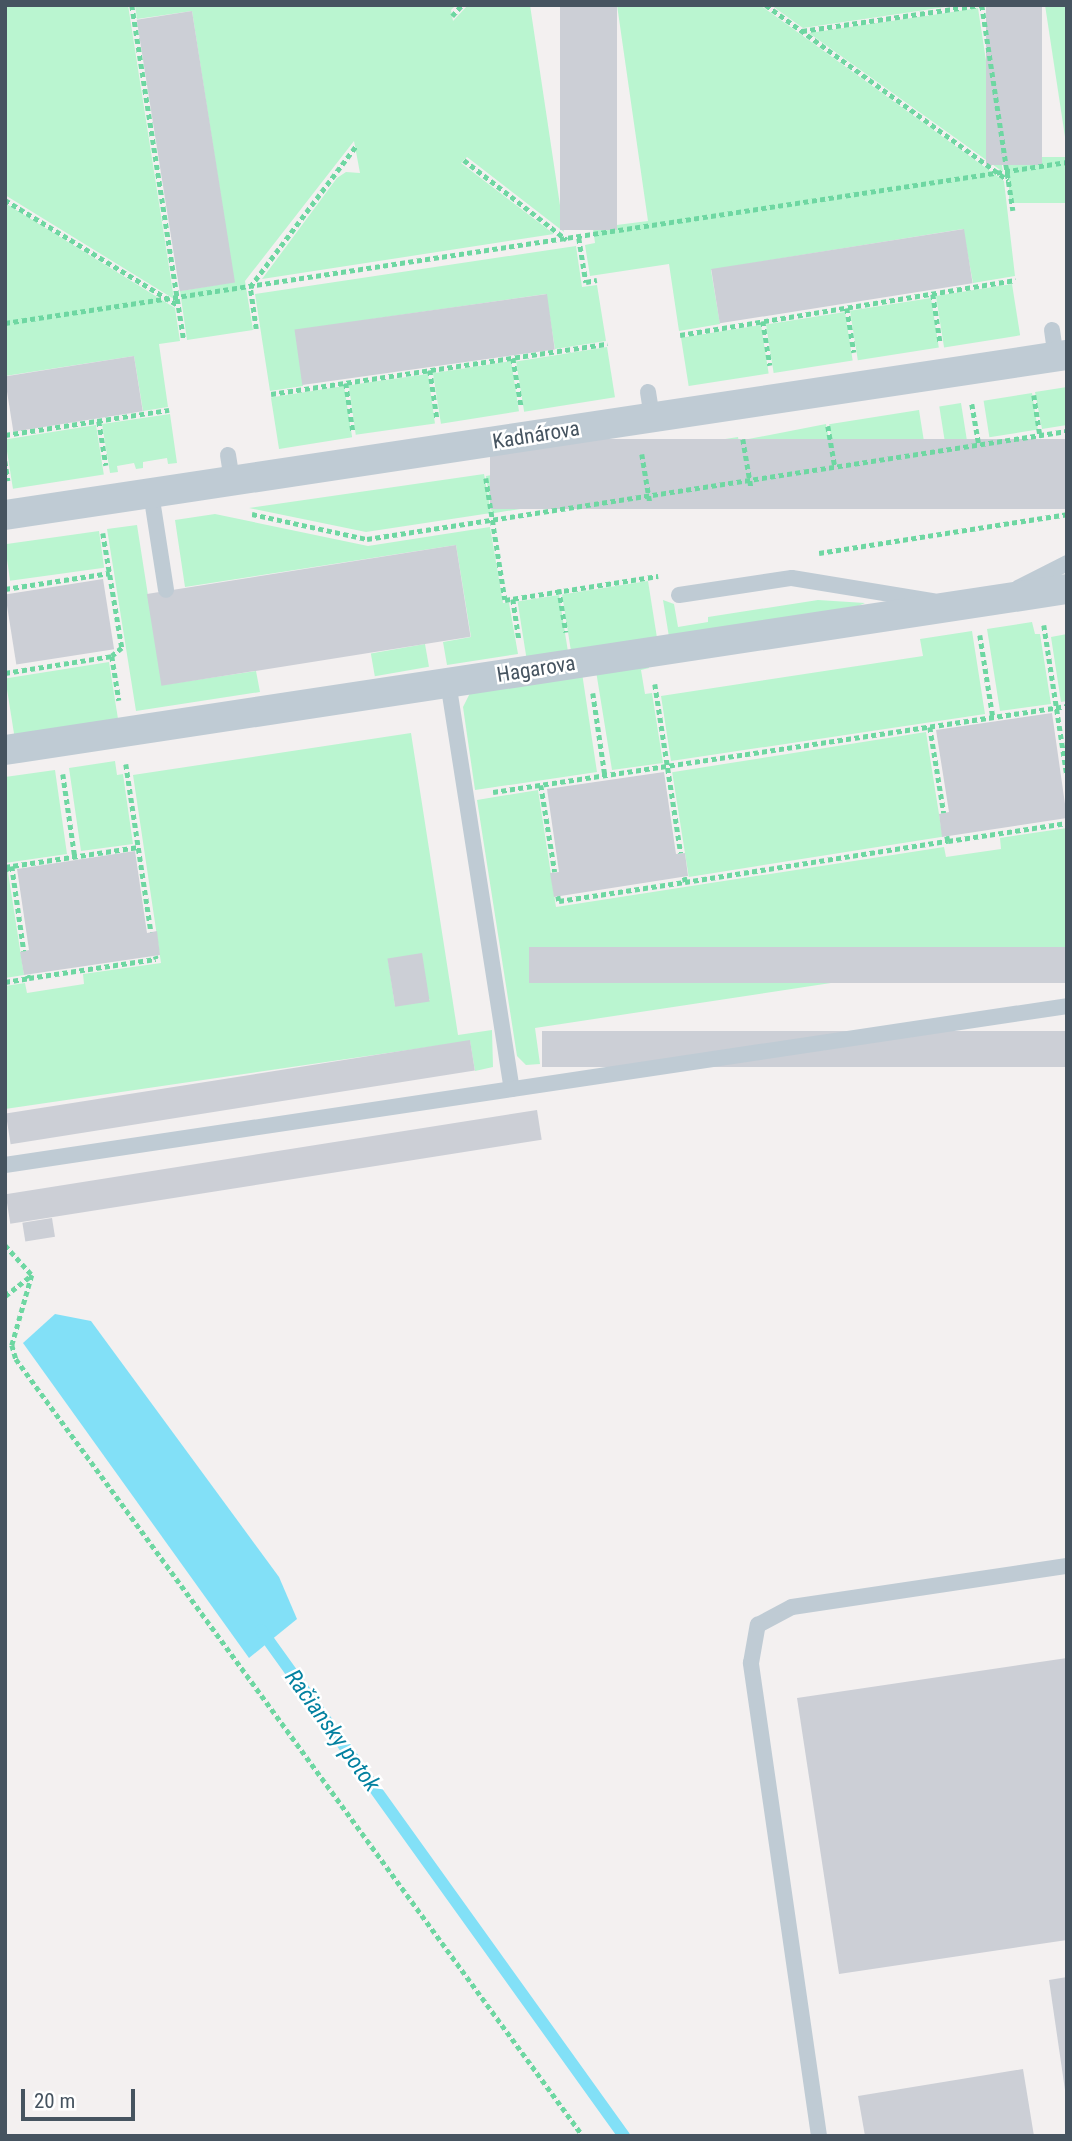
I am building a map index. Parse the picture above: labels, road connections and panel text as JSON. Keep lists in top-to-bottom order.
{
  "streets": {
    "street": ["Kadnárova", "Hagarova"]
  },
  "water": ["Račiansky potok"],
  "scale_bar": "20 m"
}
